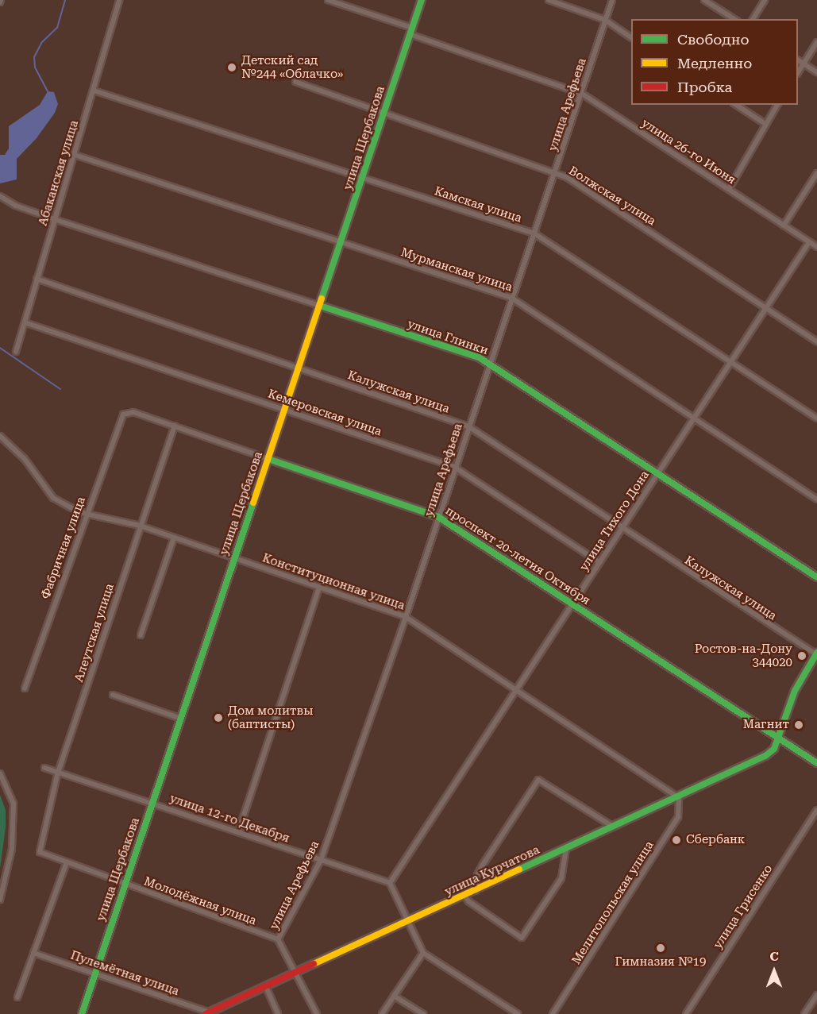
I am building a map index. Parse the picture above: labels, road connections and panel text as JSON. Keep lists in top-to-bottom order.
{
  "streets": {
    "street": [
      "улица Арефьева",
      "улица Щербакова",
      "улица 26-го Июня",
      "Абаканская улица",
      "Волжская улица",
      "Камская улица",
      "Мурманская улица",
      "улица Глинки",
      "Калужская улица",
      "Кемеровская улица",
      "улица Тихого Дона",
      "Фабричная улица",
      "проспект 20-летия Октября",
      "Конституционная улица",
      "Алеутская улица",
      "улица 12-го Декабря",
      "улица Курчатова",
      "Молодёжная улица",
      "Мелитопольская улица",
      "улица Грисенко",
      "Пулемётная улица"
    ]
  },
  "crossings": [
    ["улица Арефьева", "улица 26-го Июня"],
    ["улица Арефьева", "Волжская улица"],
    ["улица Арефьева", "Камская улица"],
    ["улица Арефьева", "Мурманская улица"],
    ["улица Арефьева", "улица Глинки"],
    ["улица Арефьева", "Калужская улица"],
    ["улица Арефьева", "Кемеровская улица"],
    ["улица Арефьева", "проспект 20-летия Октября"],
    ["улица Арефьева", "Конституционная улица"],
    ["улица Арефьева", "улица 12-го Декабря"],
    ["улица Арефьева", "Молодёжная улица"],
    ["улица Щербакова", "улица 26-го Июня"],
    ["улица Щербакова", "Волжская улица"],
    ["улица Щербакова", "Камская улица"],
    ["улица Щербакова", "Мурманская улица"],
    ["улица Щербакова", "улица Глинки"],
    ["улица Щербакова", "Калужская улица"],
    ["улица Щербакова", "Кемеровская улица"],
    ["улица Щербакова", "проспект 20-летия Октября"],
    ["улица Щербакова", "Конституционная улица"],
    ["улица Щербакова", "улица 12-го Декабря"],
    ["улица Щербакова", "Молодёжная улица"],
    ["улица Щербакова", "Пулемётная улица"],
    ["улица 26-го Июня", "улица Тихого Дона"],
    ["Абаканская улица", "Камская улица"],
    ["Абаканская улица", "Мурманская улица"],
    ["Абаканская улица", "улица Глинки"],
    ["Абаканская улица", "Калужская улица"],
    ["Абаканская улица", "Кемеровская улица"],
    ["Волжская улица", "улица Тихого Дона"],
    ["Камская улица", "улица Тихого Дона"],
    ["Мурманская улица", "улица Тихого Дона"],
    ["улица Глинки", "улица Тихого Дона"],
    ["Калужская улица", "улица Тихого Дона"],
    ["Калужская улица", "улица Курчатова"],
    ["Кемеровская улица", "улица Тихого Дона"],
    ["улица Тихого Дона", "проспект 20-летия Октября"],
    ["улица Тихого Дона", "Конституционная улица"],
    ["улица Тихого Дона", "улица 12-го Декабря"],
    ["Фабричная улица", "проспект 20-летия Октября"],
    ["Фабричная улица", "Конституционная улица"],
    ["проспект 20-летия Октября", "Алеутская улица"],
    ["проспект 20-летия Октября", "улица Курчатова"],
    ["Конституционная улица", "Алеутская улица"],
    ["Конституционная улица", "улица Курчатова"],
    ["Конституционная улица", "Мелитопольская улица"],
    ["Алеутская улица", "улица 12-го Декабря"],
    ["Алеутская улица", "Молодёжная улица"],
    ["улица Курчатова", "Мелитопольская улица"],
    ["улица Курчатова", "Пулемётная улица"]
  ],
  "places": [
    "Детский сад №244 «Облачко»",
    "Ростов-на-Дону 344020",
    "Дом молитвы (баптисты)",
    "Магнит",
    "Сбербанк",
    "Гимназия №19"
  ],
  "legend": ["Свободно", "Медленно", "Пробка"],
  "north": "top"
}
